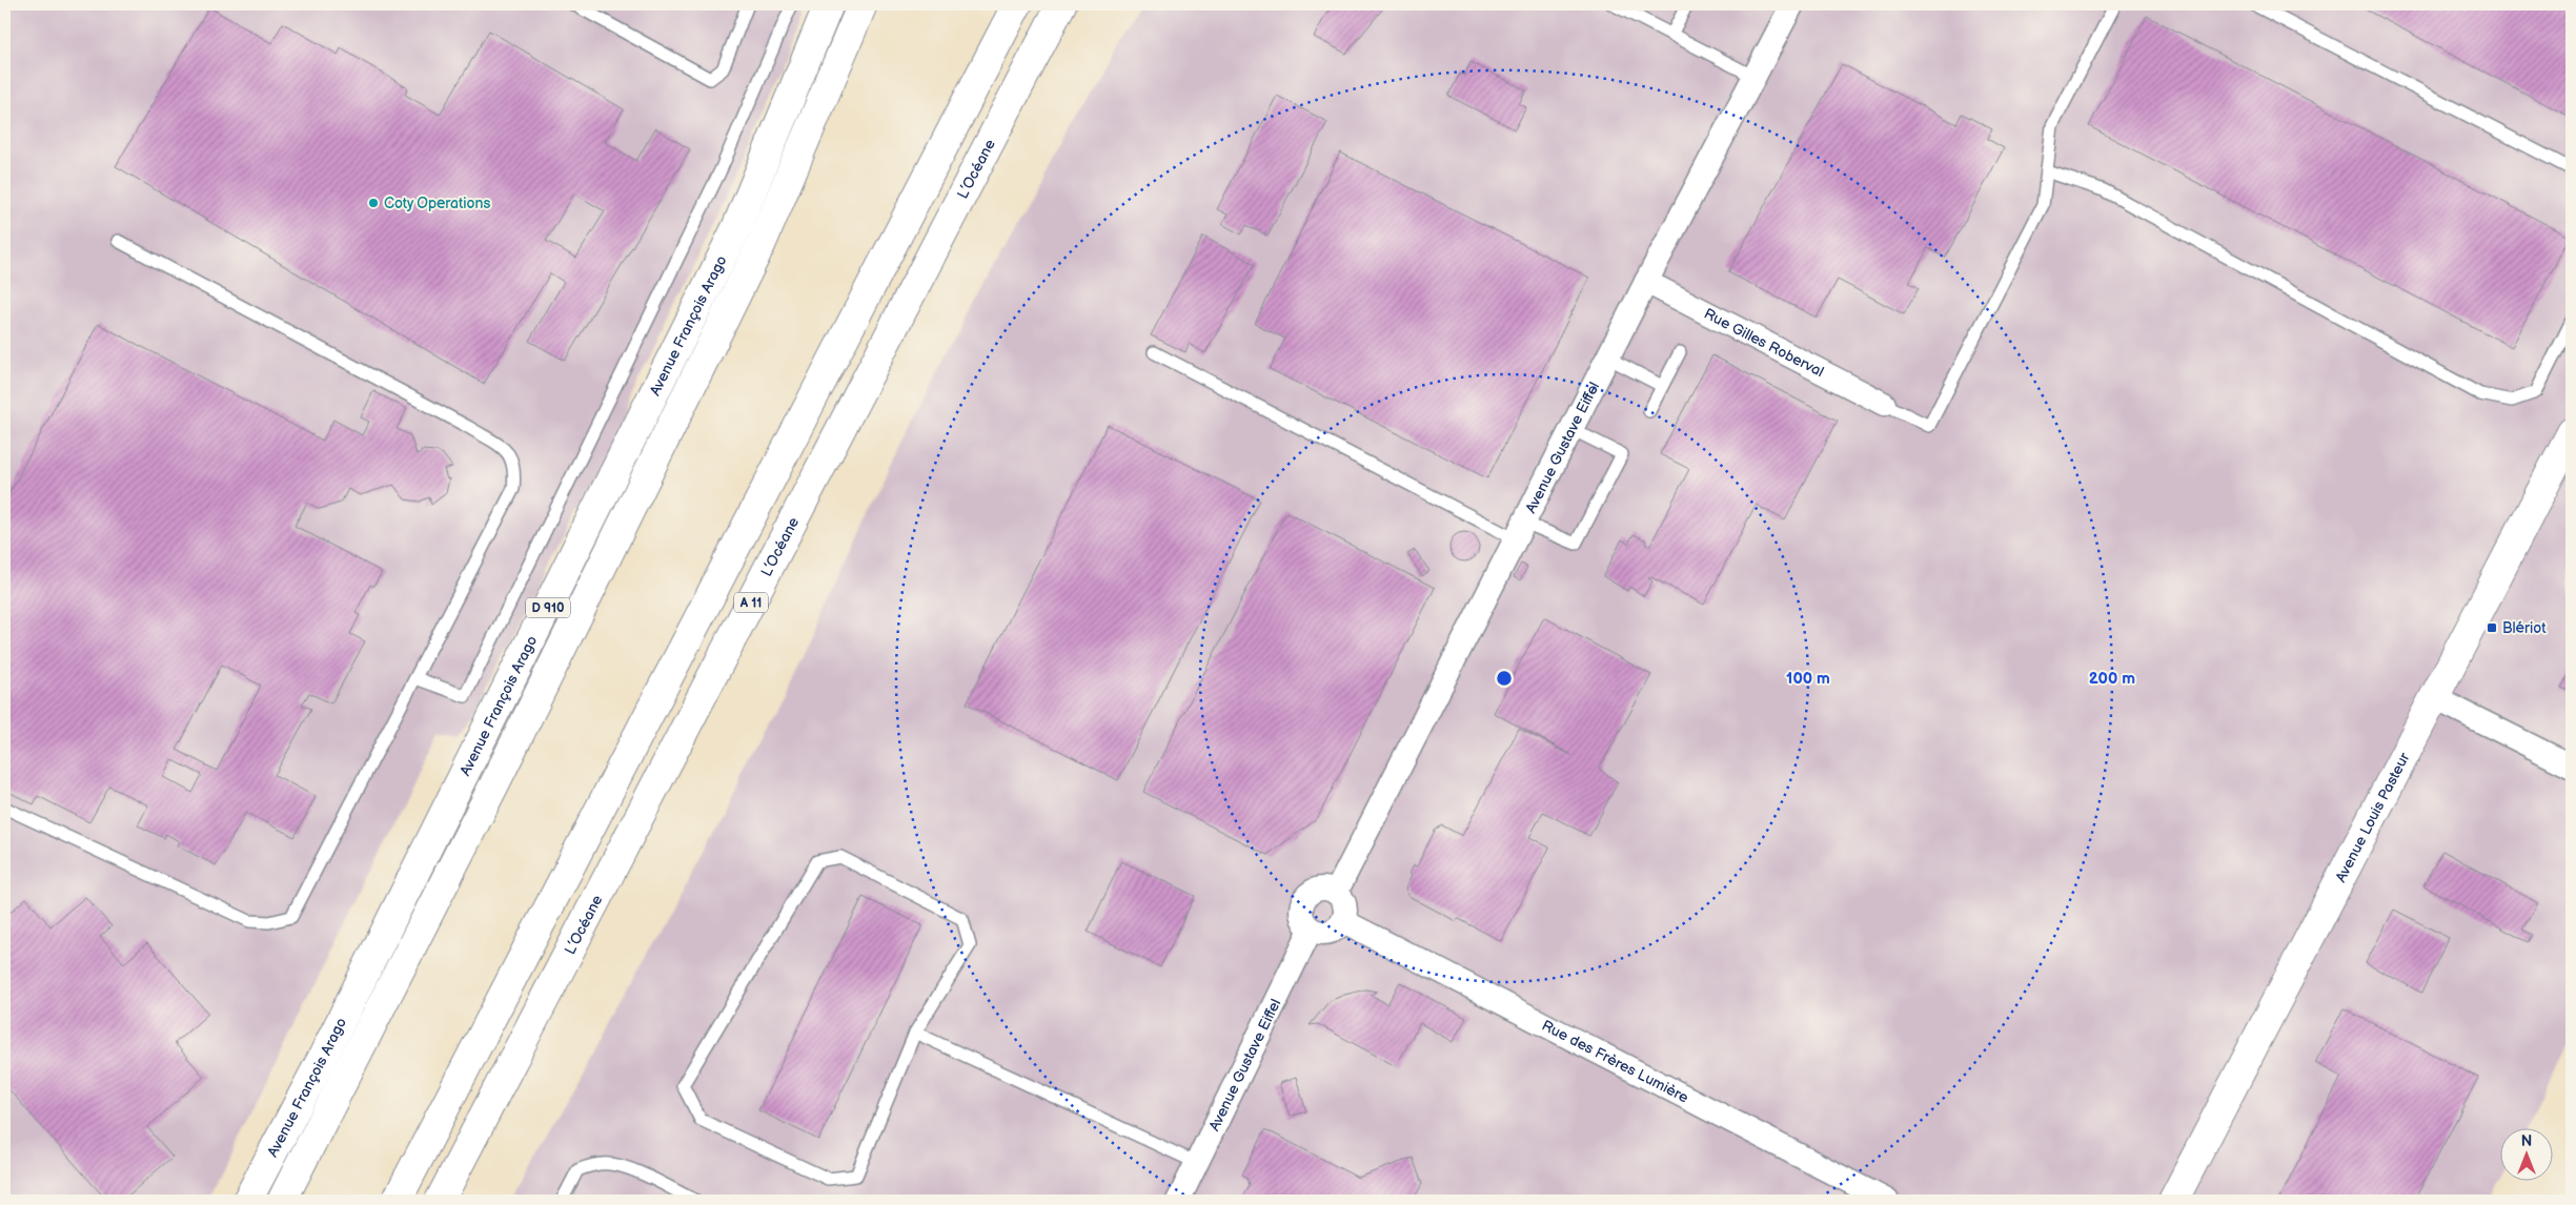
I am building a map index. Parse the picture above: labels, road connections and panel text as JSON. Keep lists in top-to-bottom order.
{
  "streets": {
    "main road": [
      "L’Océane",
      "Avenue François Arago",
      "A 11",
      "D 910",
      "Avenue Louis Pasteur"
    ],
    "street": ["Rue Gilles Roberval", "Avenue Gustave Eiffel", "Rue des Frères Lumière"]
  },
  "crossings": [
    ["Rue Gilles Roberval", "Avenue Gustave Eiffel"],
    ["Avenue Gustave Eiffel", "Rue des Frères Lumière"]
  ],
  "places": {
    "other": ["Coty Operations"],
    "transit": ["Blériot"]
  },
  "north": "top",
  "rings": ["100 m", "200 m"]
}
